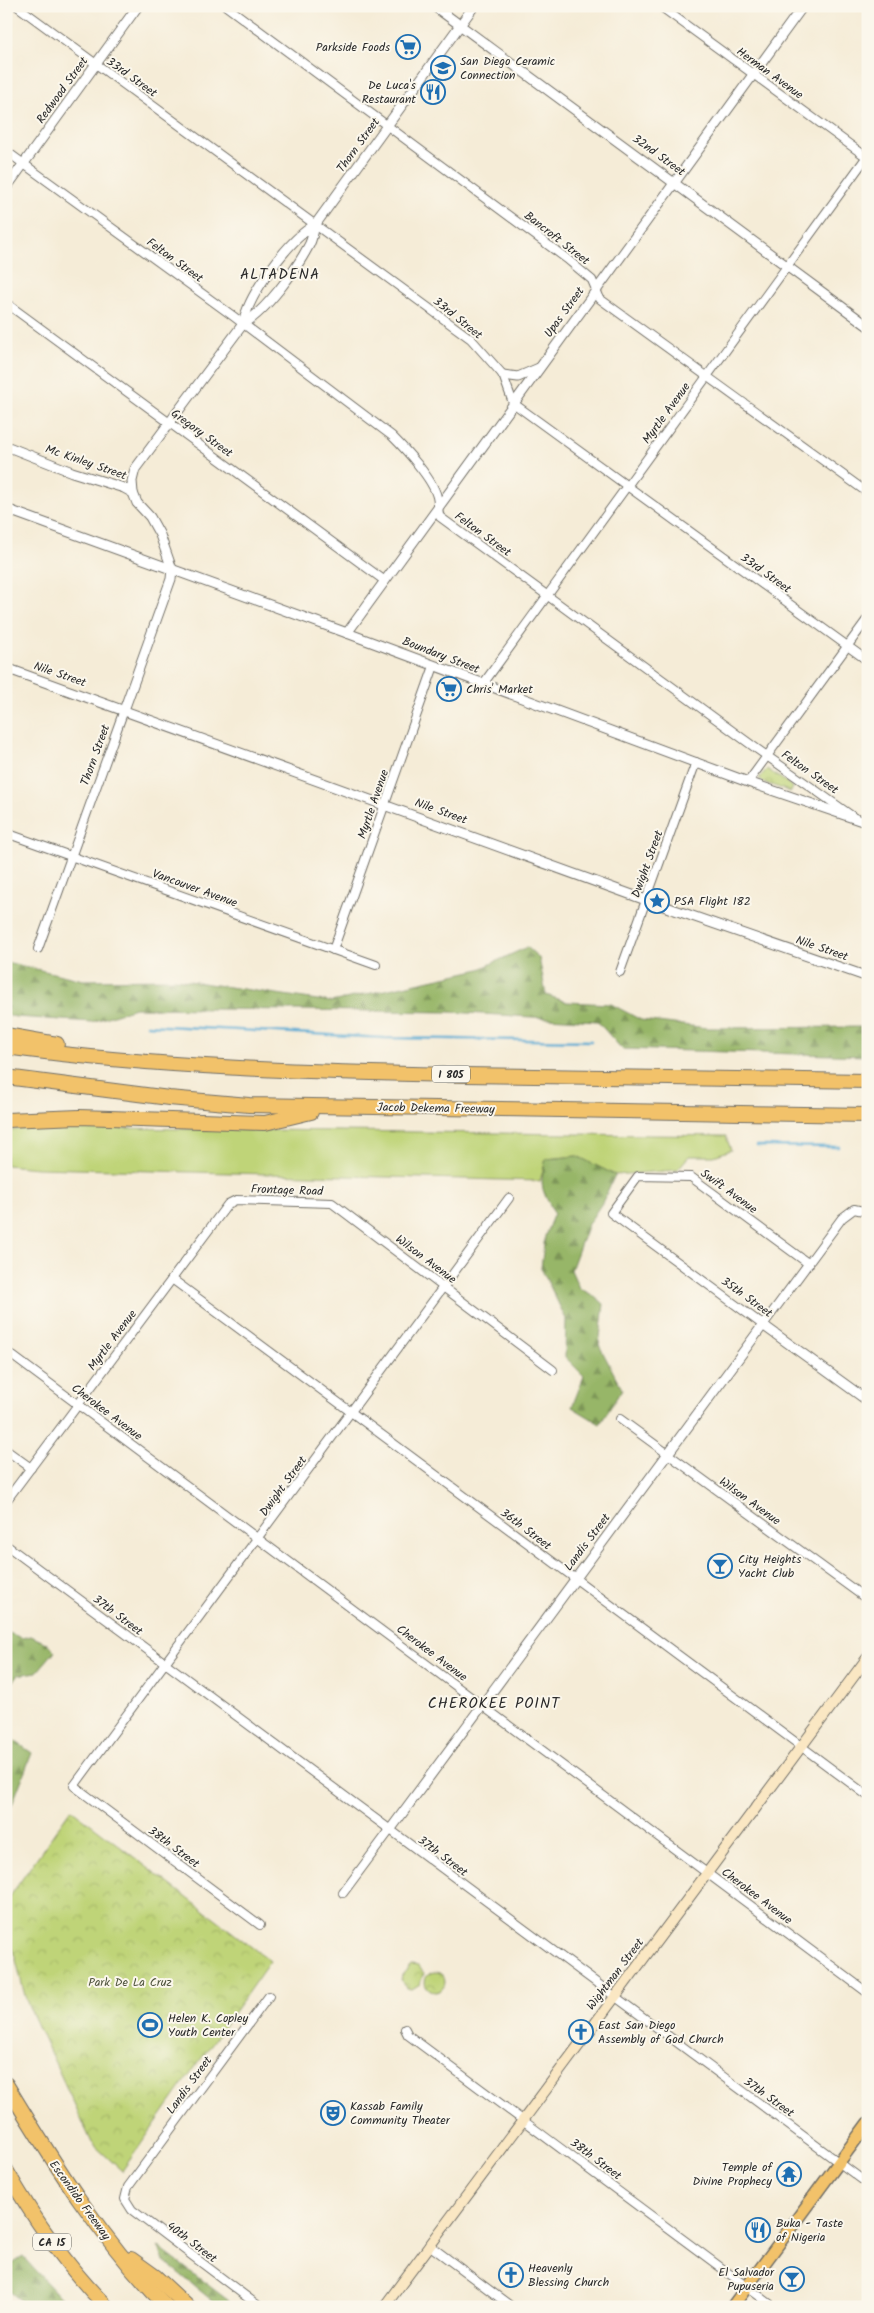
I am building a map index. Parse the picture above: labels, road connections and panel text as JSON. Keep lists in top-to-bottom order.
{
  "streets": {
    "highway": [
      "I 805",
      "Jacob Dekema Freeway",
      "Escondido Freeway",
      "CA 15"
    ],
    "main road": ["Wightman Street"],
    "street": [
      "Herman Avenue",
      "33rd Street",
      "Redwood Street",
      "Thorn Street",
      "32nd Street",
      "Bancroft Street",
      "Felton Street",
      "Upas Street",
      "Myrtle Avenue",
      "Gregory Street",
      "Mc Kinley Street",
      "Boundary Street",
      "Nile Street",
      "Dwight Street",
      "Vancouver Avenue",
      "Frontage Road",
      "Swift Avenue",
      "Wilson Avenue",
      "35th Street",
      "Cherokee Avenue",
      "36th Street",
      "Landis Street",
      "37th Street",
      "38th Street",
      "40th Street"
    ]
  },
  "crossings": [
    ["Herman Avenue", "Upas Street"],
    ["Herman Avenue", "Myrtle Avenue"],
    ["33rd Street", "Redwood Street"],
    ["33rd Street", "Thorn Street"],
    ["33rd Street", "Upas Street"],
    ["33rd Street", "Myrtle Avenue"],
    ["Redwood Street", "Felton Street"],
    ["Thorn Street", "32nd Street"],
    ["Thorn Street", "Bancroft Street"],
    ["Thorn Street", "Felton Street"],
    ["Thorn Street", "Gregory Street"],
    ["Thorn Street", "Mc Kinley Street"],
    ["Thorn Street", "Boundary Street"],
    ["Thorn Street", "Nile Street"],
    ["Thorn Street", "Vancouver Avenue"],
    ["32nd Street", "Upas Street"],
    ["32nd Street", "Myrtle Avenue"],
    ["Bancroft Street", "Upas Street"],
    ["Bancroft Street", "Myrtle Avenue"],
    ["Felton Street", "Upas Street"],
    ["Felton Street", "Myrtle Avenue"],
    ["Felton Street", "Boundary Street"],
    ["Upas Street", "Gregory Street"],
    ["Upas Street", "Boundary Street"],
    ["Myrtle Avenue", "Boundary Street"],
    ["Myrtle Avenue", "Nile Street"],
    ["Myrtle Avenue", "Vancouver Avenue"],
    ["Myrtle Avenue", "Frontage Road"],
    ["Myrtle Avenue", "Cherokee Avenue"],
    ["Myrtle Avenue", "36th Street"],
    ["Mc Kinley Street", "Boundary Street"],
    ["Boundary Street", "Dwight Street"],
    ["Nile Street", "Dwight Street"],
    ["Dwight Street", "Wilson Avenue"],
    ["Dwight Street", "Cherokee Avenue"],
    ["Dwight Street", "36th Street"],
    ["Dwight Street", "37th Street"],
    ["Dwight Street", "38th Street"],
    ["Frontage Road", "Wilson Avenue"],
    ["Swift Avenue", "35th Street"],
    ["Swift Avenue", "Landis Street"],
    ["Wilson Avenue", "Landis Street"],
    ["35th Street", "Landis Street"],
    ["Cherokee Avenue", "Landis Street"],
    ["Cherokee Avenue", "Wightman Street"],
    ["36th Street", "Landis Street"],
    ["36th Street", "Wightman Street"],
    ["Landis Street", "37th Street"],
    ["Landis Street", "40th Street"],
    ["37th Street", "Wightman Street"],
    ["38th Street", "Wightman Street"]
  ],
  "districts": ["ALTADENA", "CHEROKEE POINT"],
  "parks": ["Park De La Cruz"],
  "places": {
    "supermarket": ["Parkside Foods", "Chris' Market"],
    "school or university": ["San Diego Ceramic Connection"],
    "restaurant": ["De Luca's Restaurant", "Buka - Taste of Nigeria"],
    "place": ["PSA Flight 182"],
    "bar": ["City Heights Yacht Club", "El Salvador Pupuseria"],
    "sports": ["Helen K. Copley Youth Center"],
    "church": ["East San Diego Assembly of God Church", "Heavenly Blessing Church"],
    "theatre": ["Kassab Family Community Theater"],
    "temple": ["Temple of Divine Prophecy"]
  }
}
